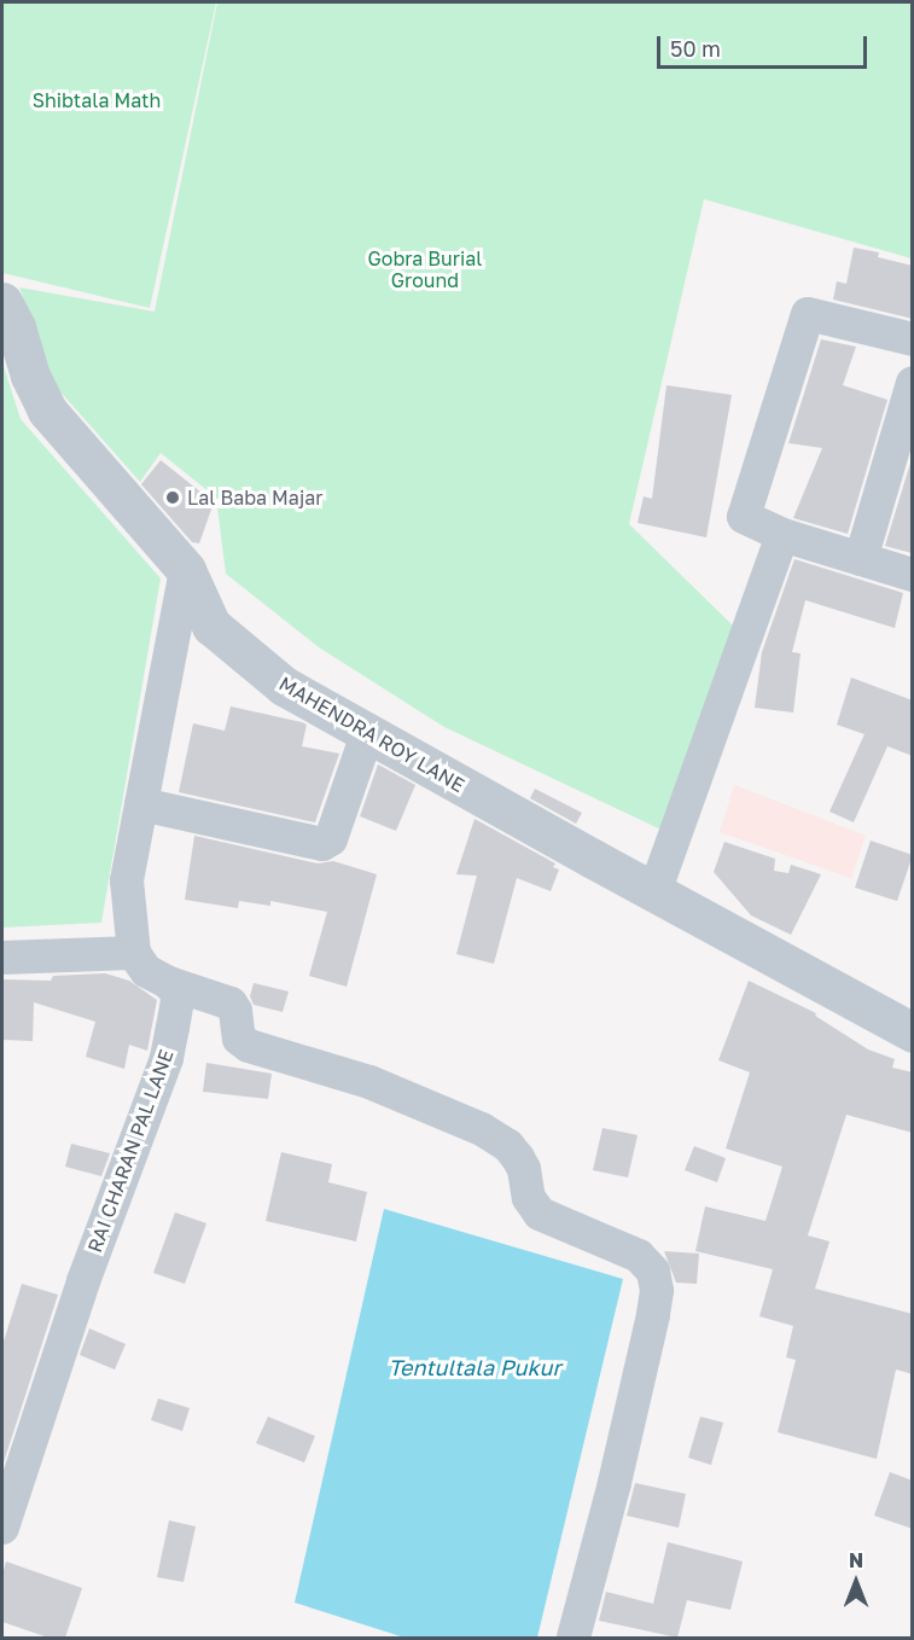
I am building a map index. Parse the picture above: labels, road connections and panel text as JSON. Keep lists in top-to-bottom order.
{
  "streets": {
    "street": ["MAHENDRA ROY LANE", "RAI CHARAN PAL LANE"]
  },
  "water": ["Tentultala Pukur"],
  "parks": ["Shibtala Math", "Gobra Burial Ground"],
  "places": ["Lal Baba Majar"],
  "scale_bar": "50 m",
  "north": "top"
}
